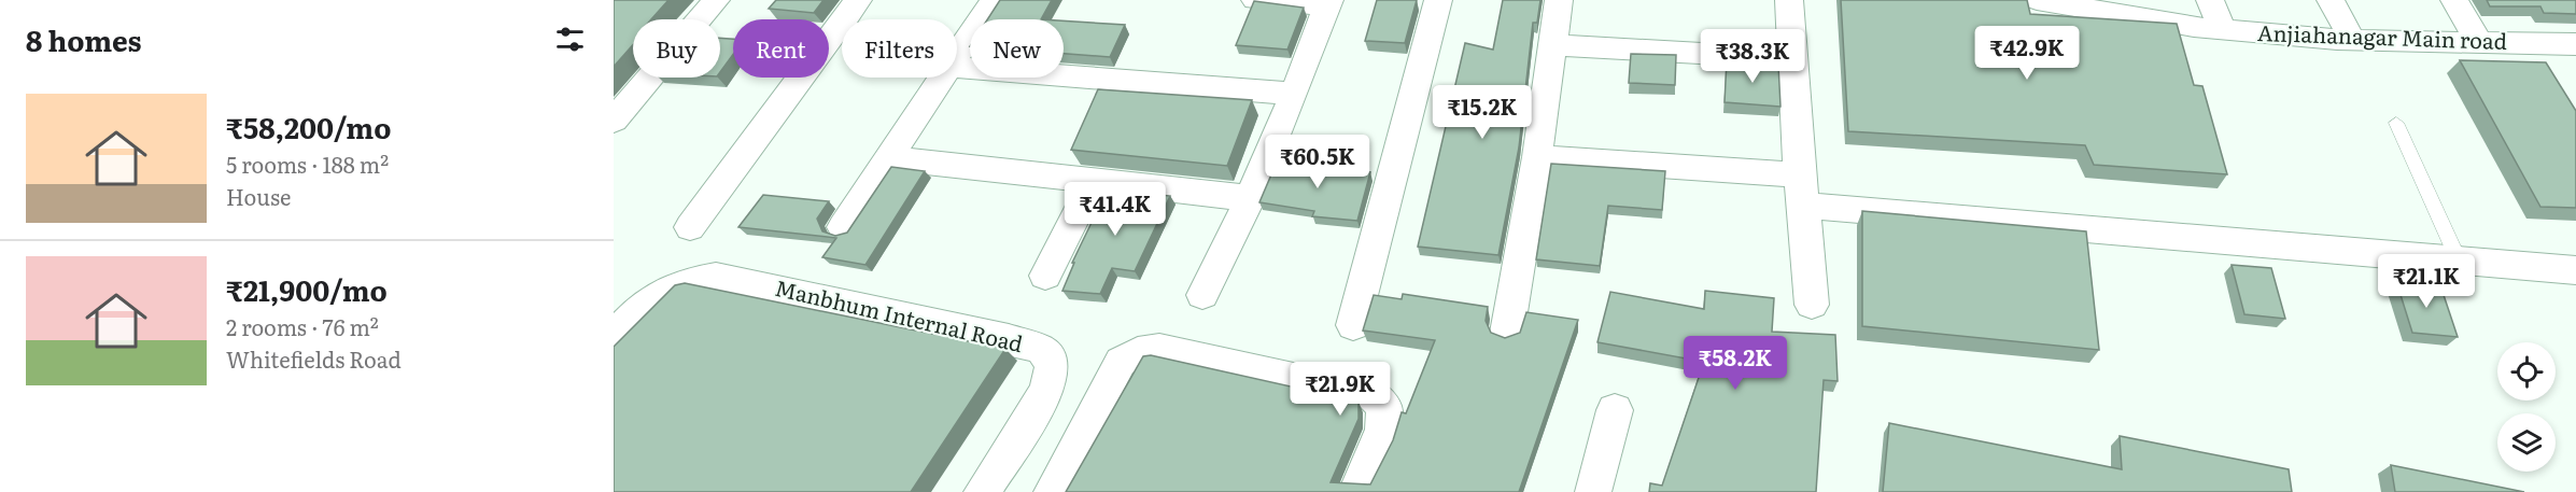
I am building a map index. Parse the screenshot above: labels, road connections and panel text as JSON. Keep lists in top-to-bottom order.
{
  "streets": {
    "street": ["Anjiahanagar Main road", "Manbhum Internal Road"]
  },
  "page": {
    "heading": "8 homes",
    "chip": [
      "Buy",
      "Rent",
      "Filters",
      "New"
    ],
    "price": [
      "₹42.9K",
      "₹38.3K",
      "₹15.2K",
      "₹60.5K",
      "₹41.4K",
      "₹21.1K",
      "₹58.2K",
      "₹21.9K"
    ],
    "list": [
      {
        "name": "₹58,200/mo",
        "note": "5 rooms · 188 m² · House"
      },
      {
        "name": "₹21,900/mo",
        "note": "2 rooms · 76 m² · Whitefields Road"
      }
    ]
  }
}
